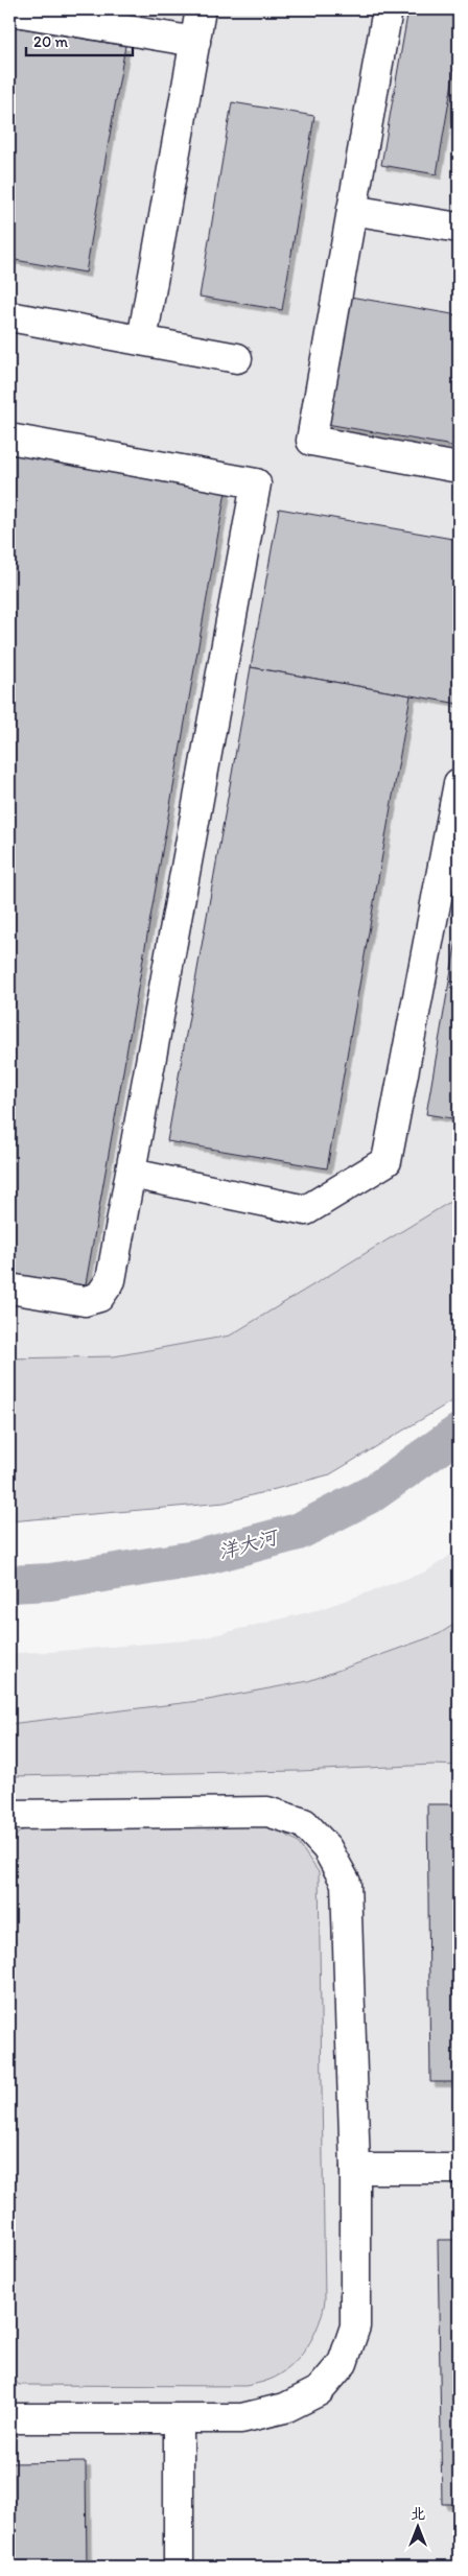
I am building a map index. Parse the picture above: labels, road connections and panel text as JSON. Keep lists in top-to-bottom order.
{
  "water": ["洋大河"],
  "scale_bar": "20 m",
  "north": "top"
}
